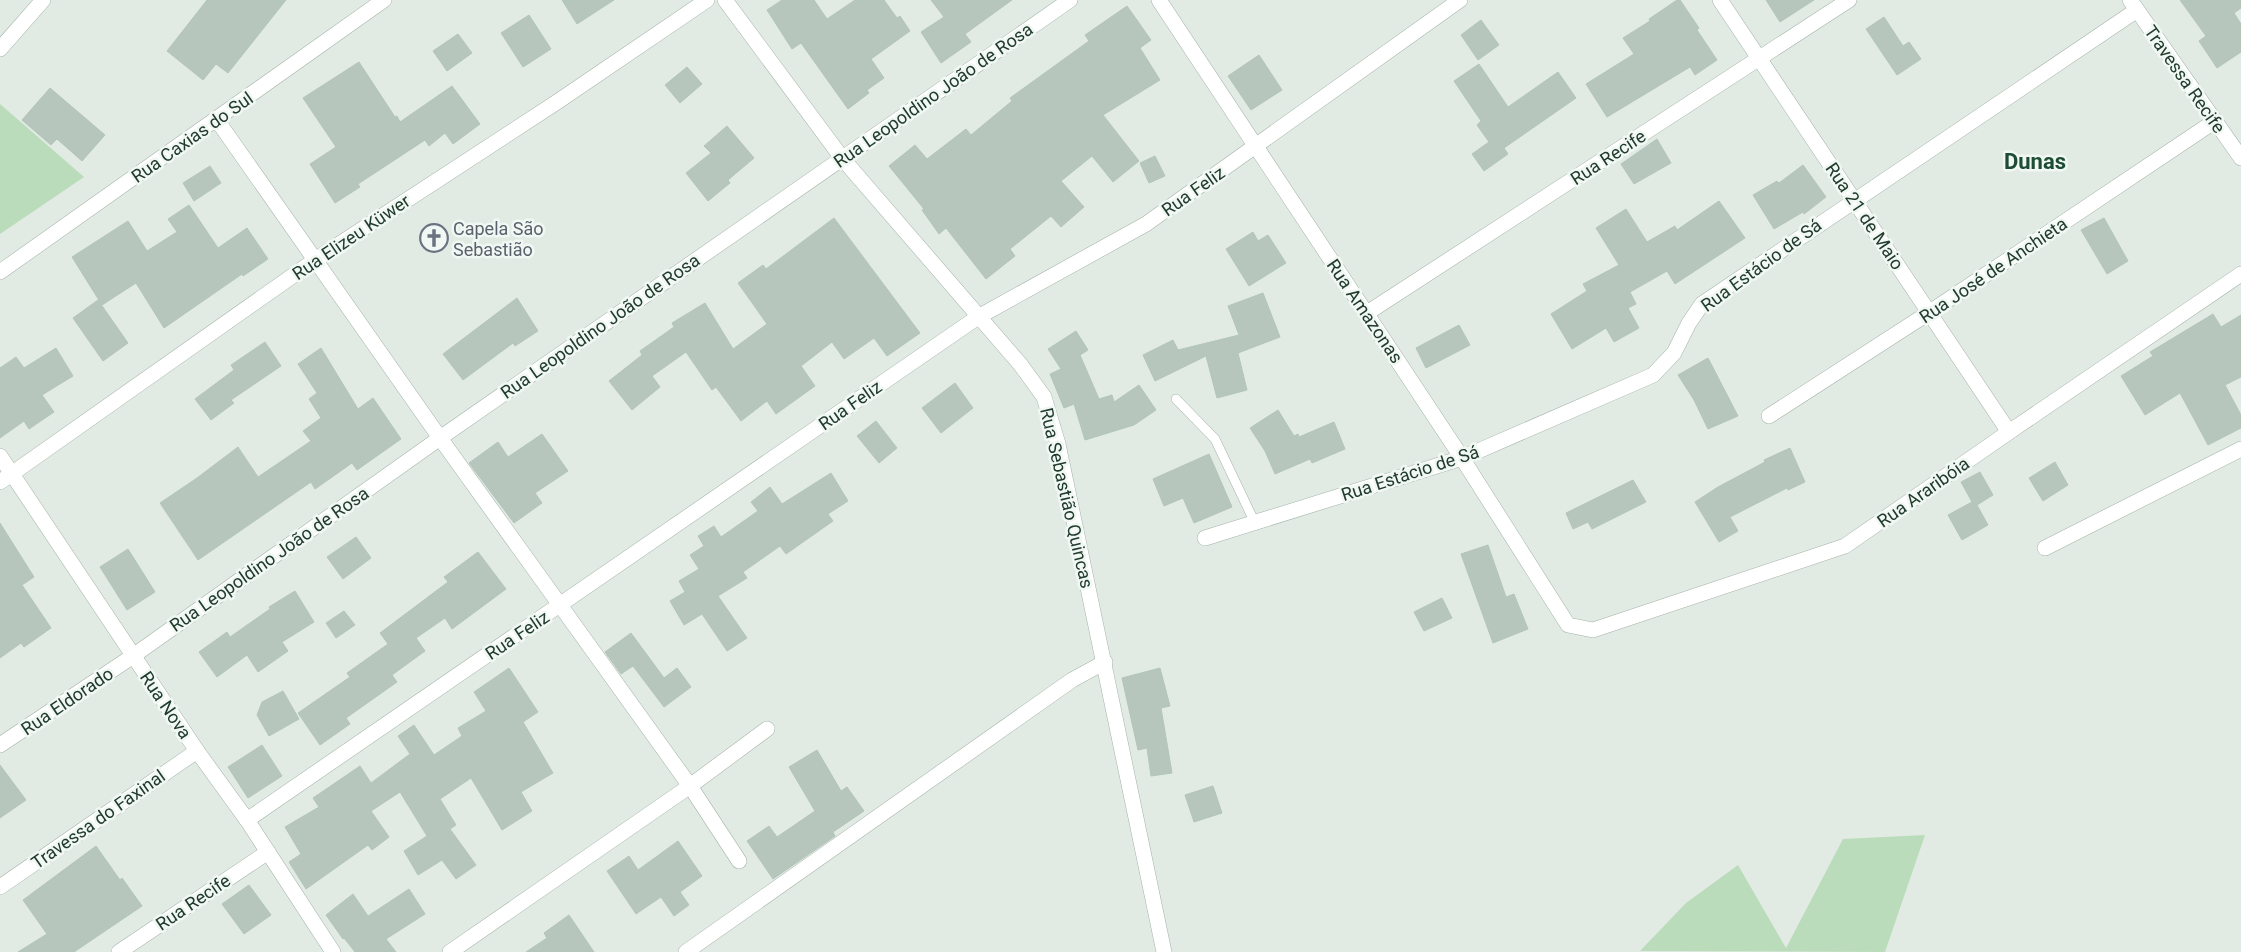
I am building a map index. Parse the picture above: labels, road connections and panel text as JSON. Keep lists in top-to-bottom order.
{
  "streets": {
    "street": [
      "Travessa Recife",
      "Rua Leopoldino João de Rosa",
      "Rua Caxias do Sul",
      "Rua Recife",
      "Rua Feliz",
      "Rua 21 de Maio",
      "Rua Elizeu Küwer",
      "Rua Estácio de Sá",
      "Rua José de Anchieta",
      "Rua Amazonas",
      "Rua Araribóia",
      "Rua Sebastião Quincas",
      "Rua Eldorado",
      "Rua Nova",
      "Travessa do Faxinal"
    ]
  },
  "crossings": [
    ["Travessa Recife", "Rua Estácio de Sá"],
    ["Travessa Recife", "Rua José de Anchieta"],
    ["Rua Leopoldino João de Rosa", "Rua Sebastião Quincas"],
    ["Rua Leopoldino João de Rosa", "Rua Eldorado"],
    ["Rua Leopoldino João de Rosa", "Rua Nova"],
    ["Rua Recife", "Rua 21 de Maio"],
    ["Rua Recife", "Rua Amazonas"],
    ["Rua Recife", "Rua Nova"],
    ["Rua Feliz", "Rua Amazonas"],
    ["Rua Feliz", "Rua Sebastião Quincas"],
    ["Rua Feliz", "Rua Nova"],
    ["Rua 21 de Maio", "Rua Estácio de Sá"],
    ["Rua 21 de Maio", "Rua José de Anchieta"],
    ["Rua 21 de Maio", "Rua Araribóia"],
    ["Rua Elizeu Küwer", "Rua Nova"],
    ["Rua Estácio de Sá", "Rua Amazonas"],
    ["Rua Amazonas", "Rua Araribóia"],
    ["Rua Eldorado", "Rua Nova"],
    ["Rua Nova", "Travessa do Faxinal"]
  ],
  "districts": ["Dunas"],
  "places": {
    "church": ["Capela São Sebastião"]
  }
}
